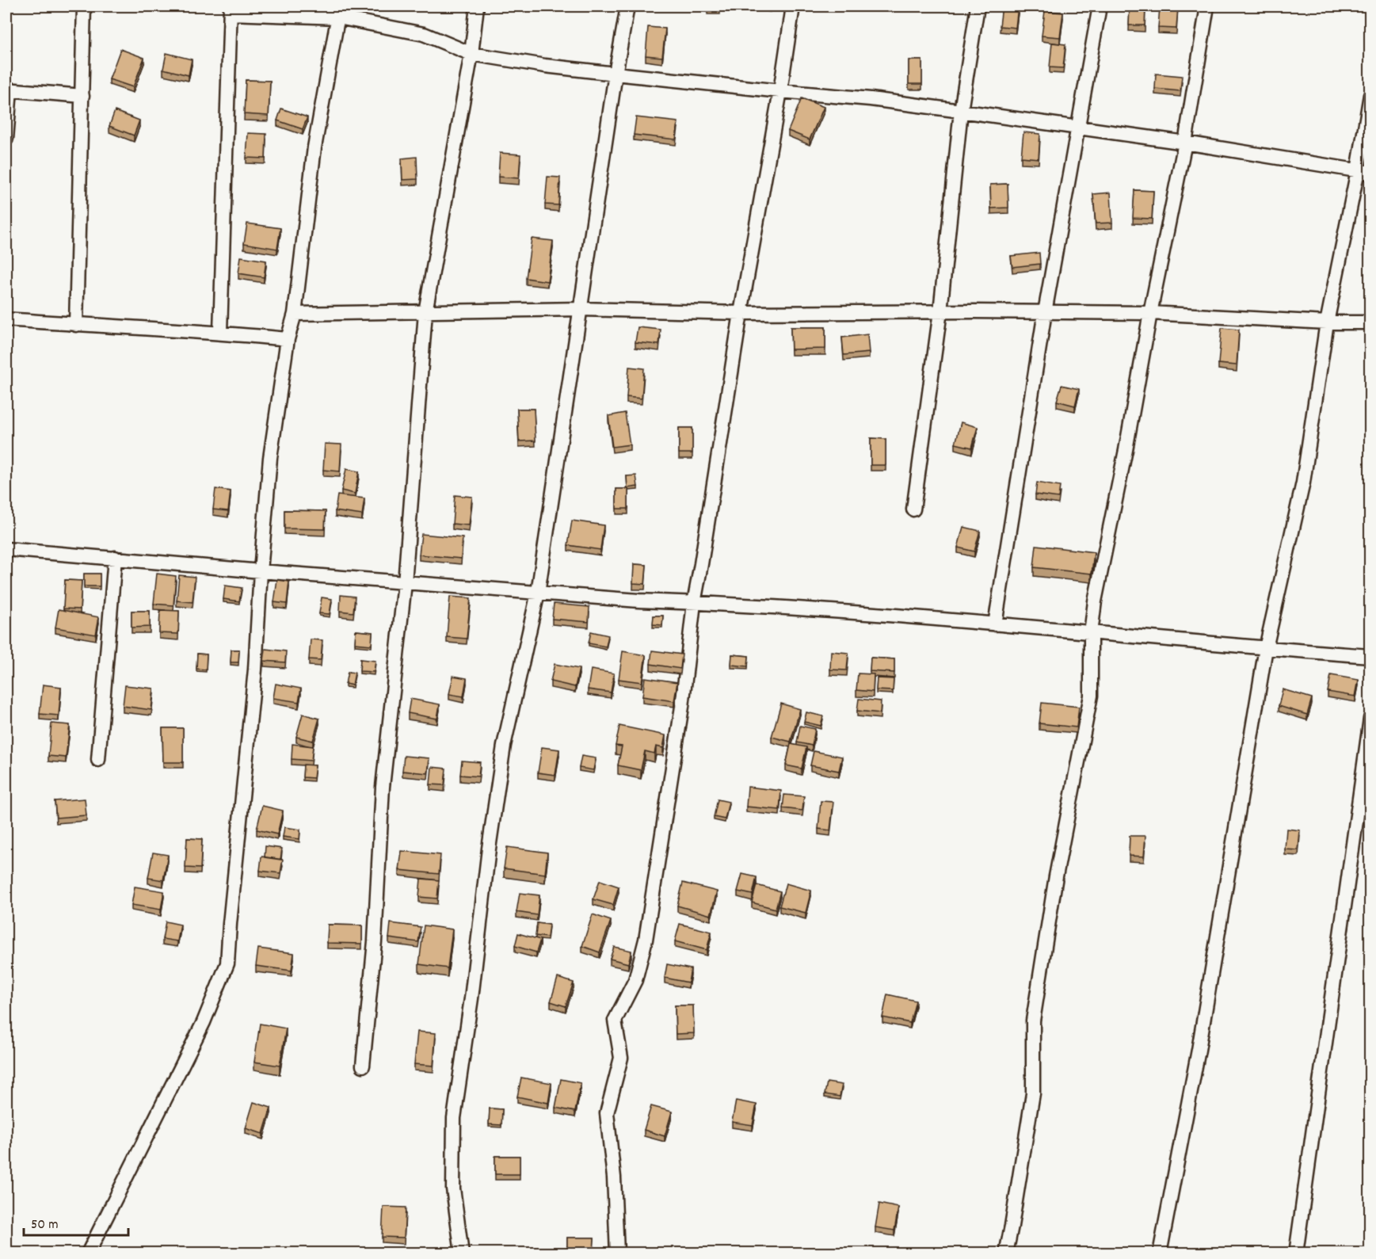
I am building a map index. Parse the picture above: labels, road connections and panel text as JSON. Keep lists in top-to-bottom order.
{
  "scale_bar": "50 m"
}
